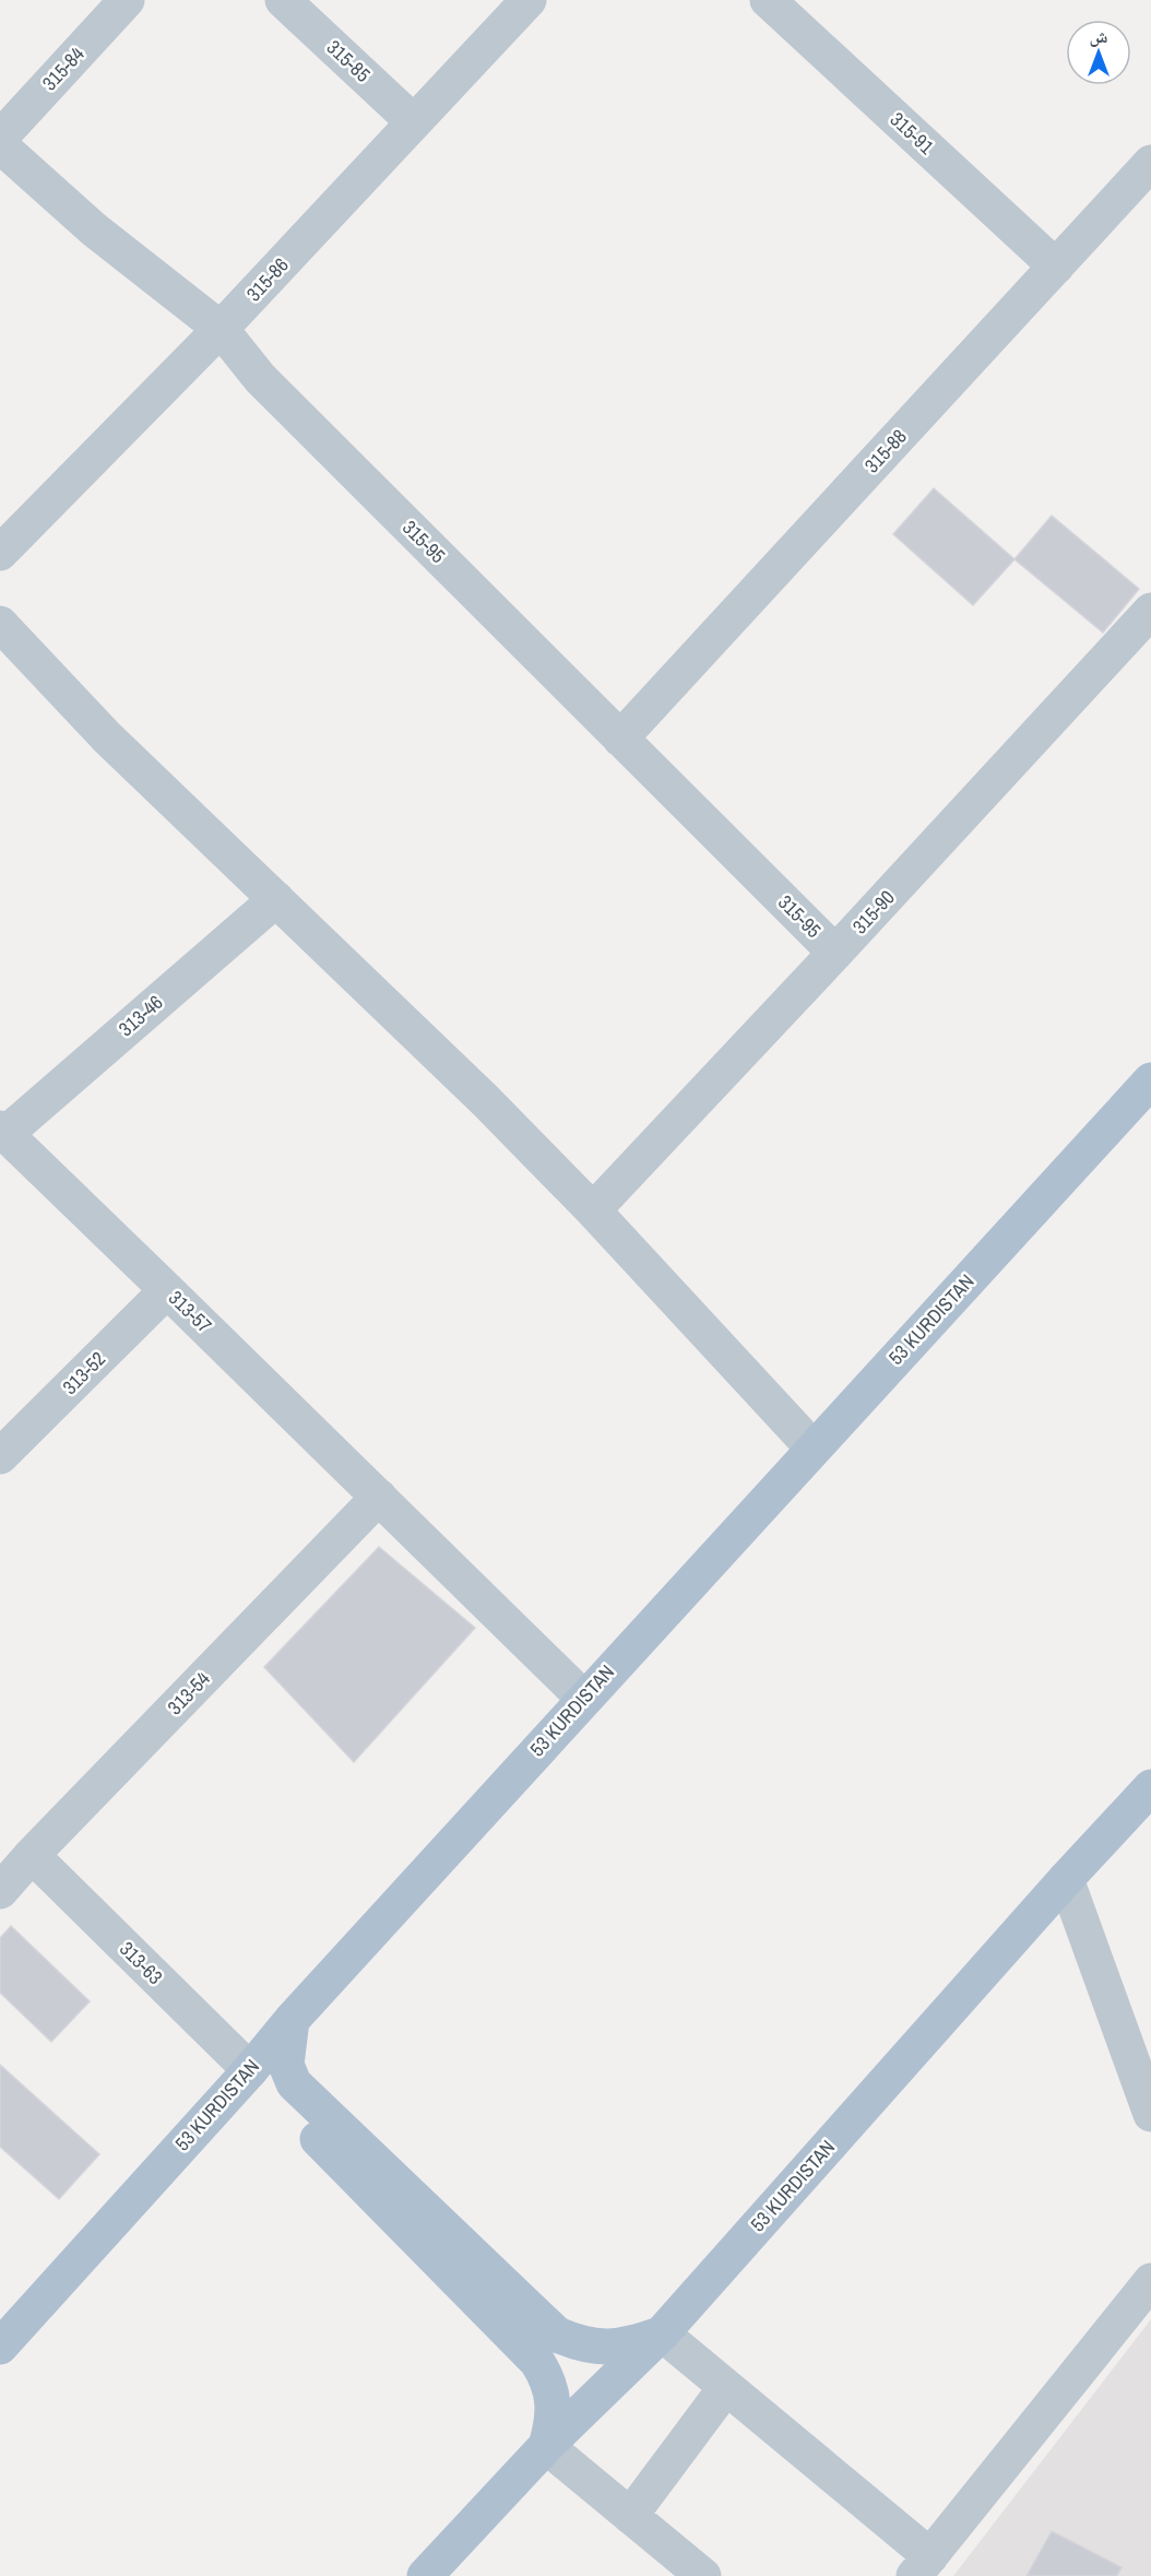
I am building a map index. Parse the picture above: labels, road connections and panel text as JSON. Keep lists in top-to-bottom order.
{
  "streets": {
    "main road": ["53 KURDISTAN"],
    "street": [
      "315-85",
      "315-84",
      "315-91",
      "315-86",
      "315-88",
      "315-95",
      "315-90",
      "313-46",
      "313-57",
      "313-52",
      "313-54",
      "313-63"
    ]
  },
  "crossings": [
    ["315-85", "315-86"],
    ["315-91", "315-88"],
    ["315-86", "315-95"],
    ["315-88", "315-95"],
    ["315-95", "315-90"],
    ["313-46", "313-57"],
    ["313-57", "53 KURDISTAN"],
    ["313-57", "313-52"],
    ["313-57", "313-54"],
    ["53 KURDISTAN", "313-63"],
    ["313-54", "313-63"]
  ],
  "north": "top"
}
